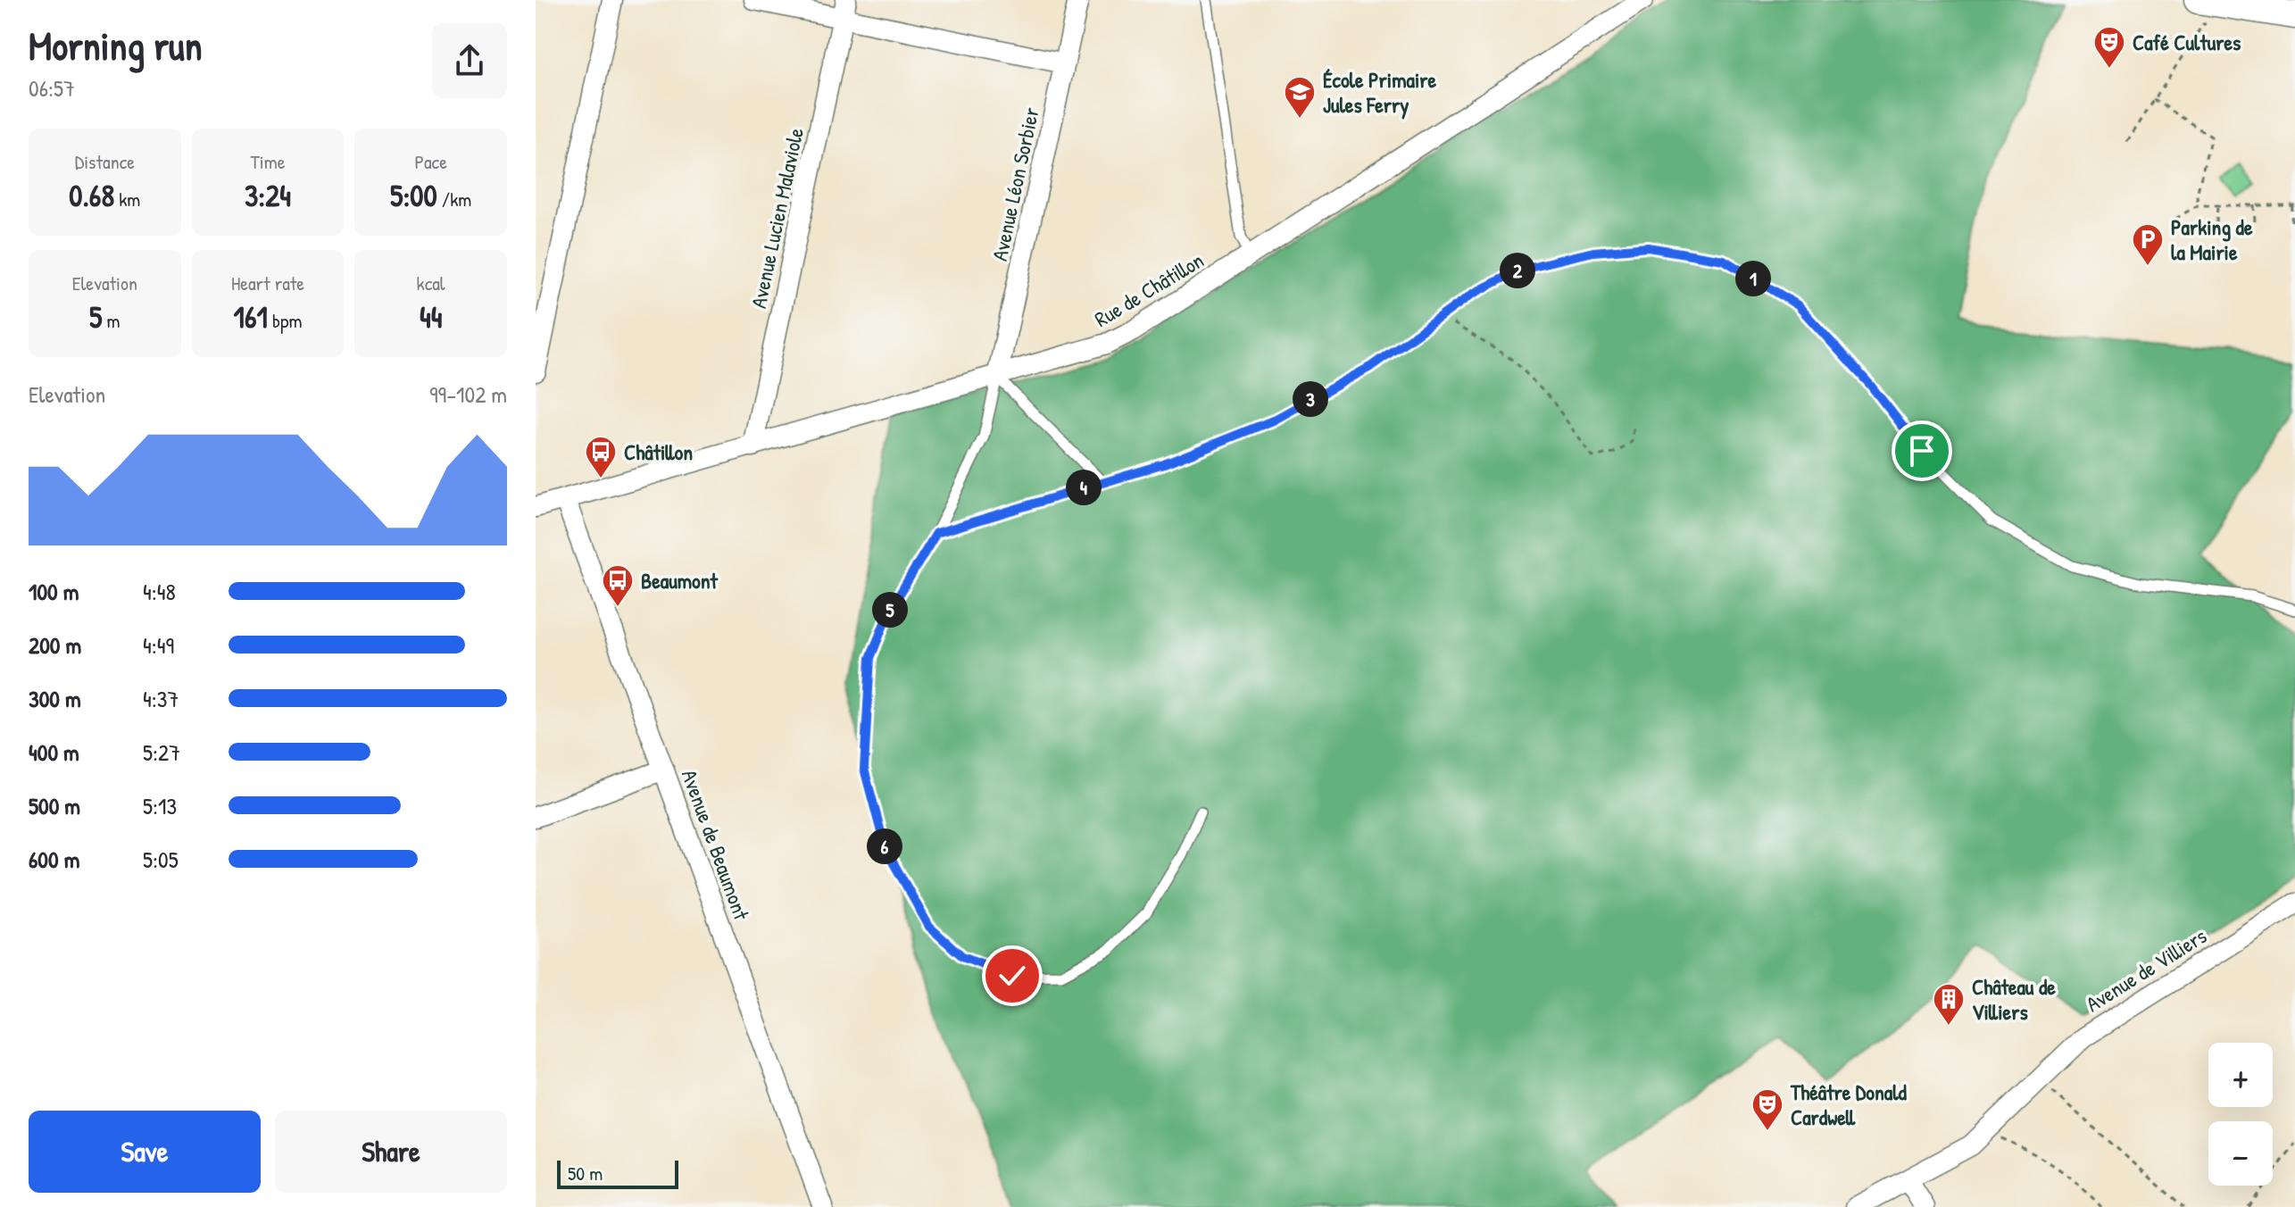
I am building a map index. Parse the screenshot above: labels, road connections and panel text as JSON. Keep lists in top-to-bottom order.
{
  "streets": {
    "street": [
      "Avenue Léon Sorbier",
      "Avenue Lucien Malaviole",
      "Rue de Châtillon",
      "Avenue de Beaumont",
      "Avenue de Villiers"
    ]
  },
  "crossings": [
    ["Avenue Léon Sorbier", "Rue de Châtillon"],
    ["Avenue Lucien Malaviole", "Rue de Châtillon"],
    ["Rue de Châtillon", "Avenue de Beaumont"]
  ],
  "places": {
    "theatre": ["Café Cultures", "Théâtre Donald Cardwell"],
    "school or university": ["École Primaire Jules Ferry"],
    "parking": ["Parking de la Mairie"],
    "bus stop": ["Châtillon", "Beaumont"],
    "building": ["Château de Villiers"]
  },
  "scale_bar": "50 m",
  "page": {
    "heading": ["Morning run", "06:57"],
    "stats": [
      ["Distance", "0.68 km"],
      ["Time", "3:24"],
      ["Pace", "5:00 /km"],
      ["Elevation", "5 m"],
      ["Heart rate", "161 bpm"],
      ["kcal", "44"]
    ],
    "pins": [
      "2",
      "1",
      "3",
      "4",
      "5",
      "6"
    ],
    "chart": ["Elevation", "99–102 m"],
    "list": [
      {
        "name": "100 m",
        "note": "4:48"
      },
      {
        "name": "200 m",
        "note": "4:49"
      },
      {
        "name": "300 m",
        "note": "4:37"
      },
      {
        "name": "400 m",
        "note": "5:27"
      },
      {
        "name": "500 m",
        "note": "5:13"
      },
      {
        "name": "600 m",
        "note": "5:05"
      }
    ],
    "map_buttons": ["+", "−"],
    "buttons": ["Save", "Share"],
    "scale": "50 m"
  }
}
